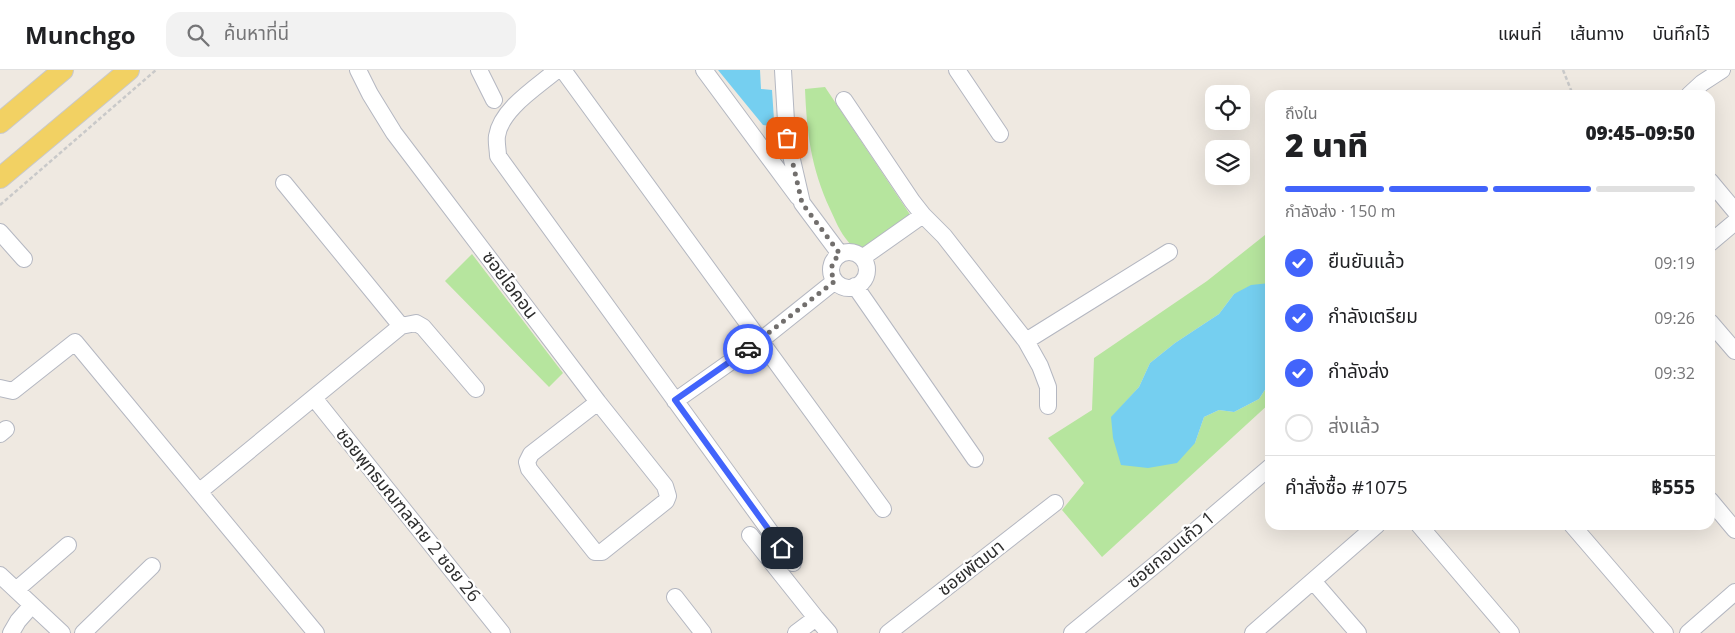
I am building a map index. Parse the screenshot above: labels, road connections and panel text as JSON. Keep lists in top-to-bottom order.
{
  "streets": {
    "street": [
      "ซอยไอคอน",
      "ซอยพุทธมณฑลสาย 2 ซอย 26",
      "ซอยกอบแก้ว 1",
      "ซอยพัฒนา"
    ]
  },
  "page": {
    "header": "Munchgo",
    "search": "ค้นหาที่นี่",
    "nav": ["แผนที่", "เส้นทาง", "บันทึกไว้"],
    "heading": ["2 นาที", "ถึงใน", "09:45–09:50"],
    "panel": ["คำสั่งซื้อ #1075", "฿555"],
    "bar": "กำลังส่ง · 150 m",
    "list": [
      ["ยืนยันแล้ว", "09:19"],
      ["กำลังเตรียม", "09:26"],
      ["กำลังส่ง", "09:32"],
      "ส่งแล้ว"
    ]
  }
}
